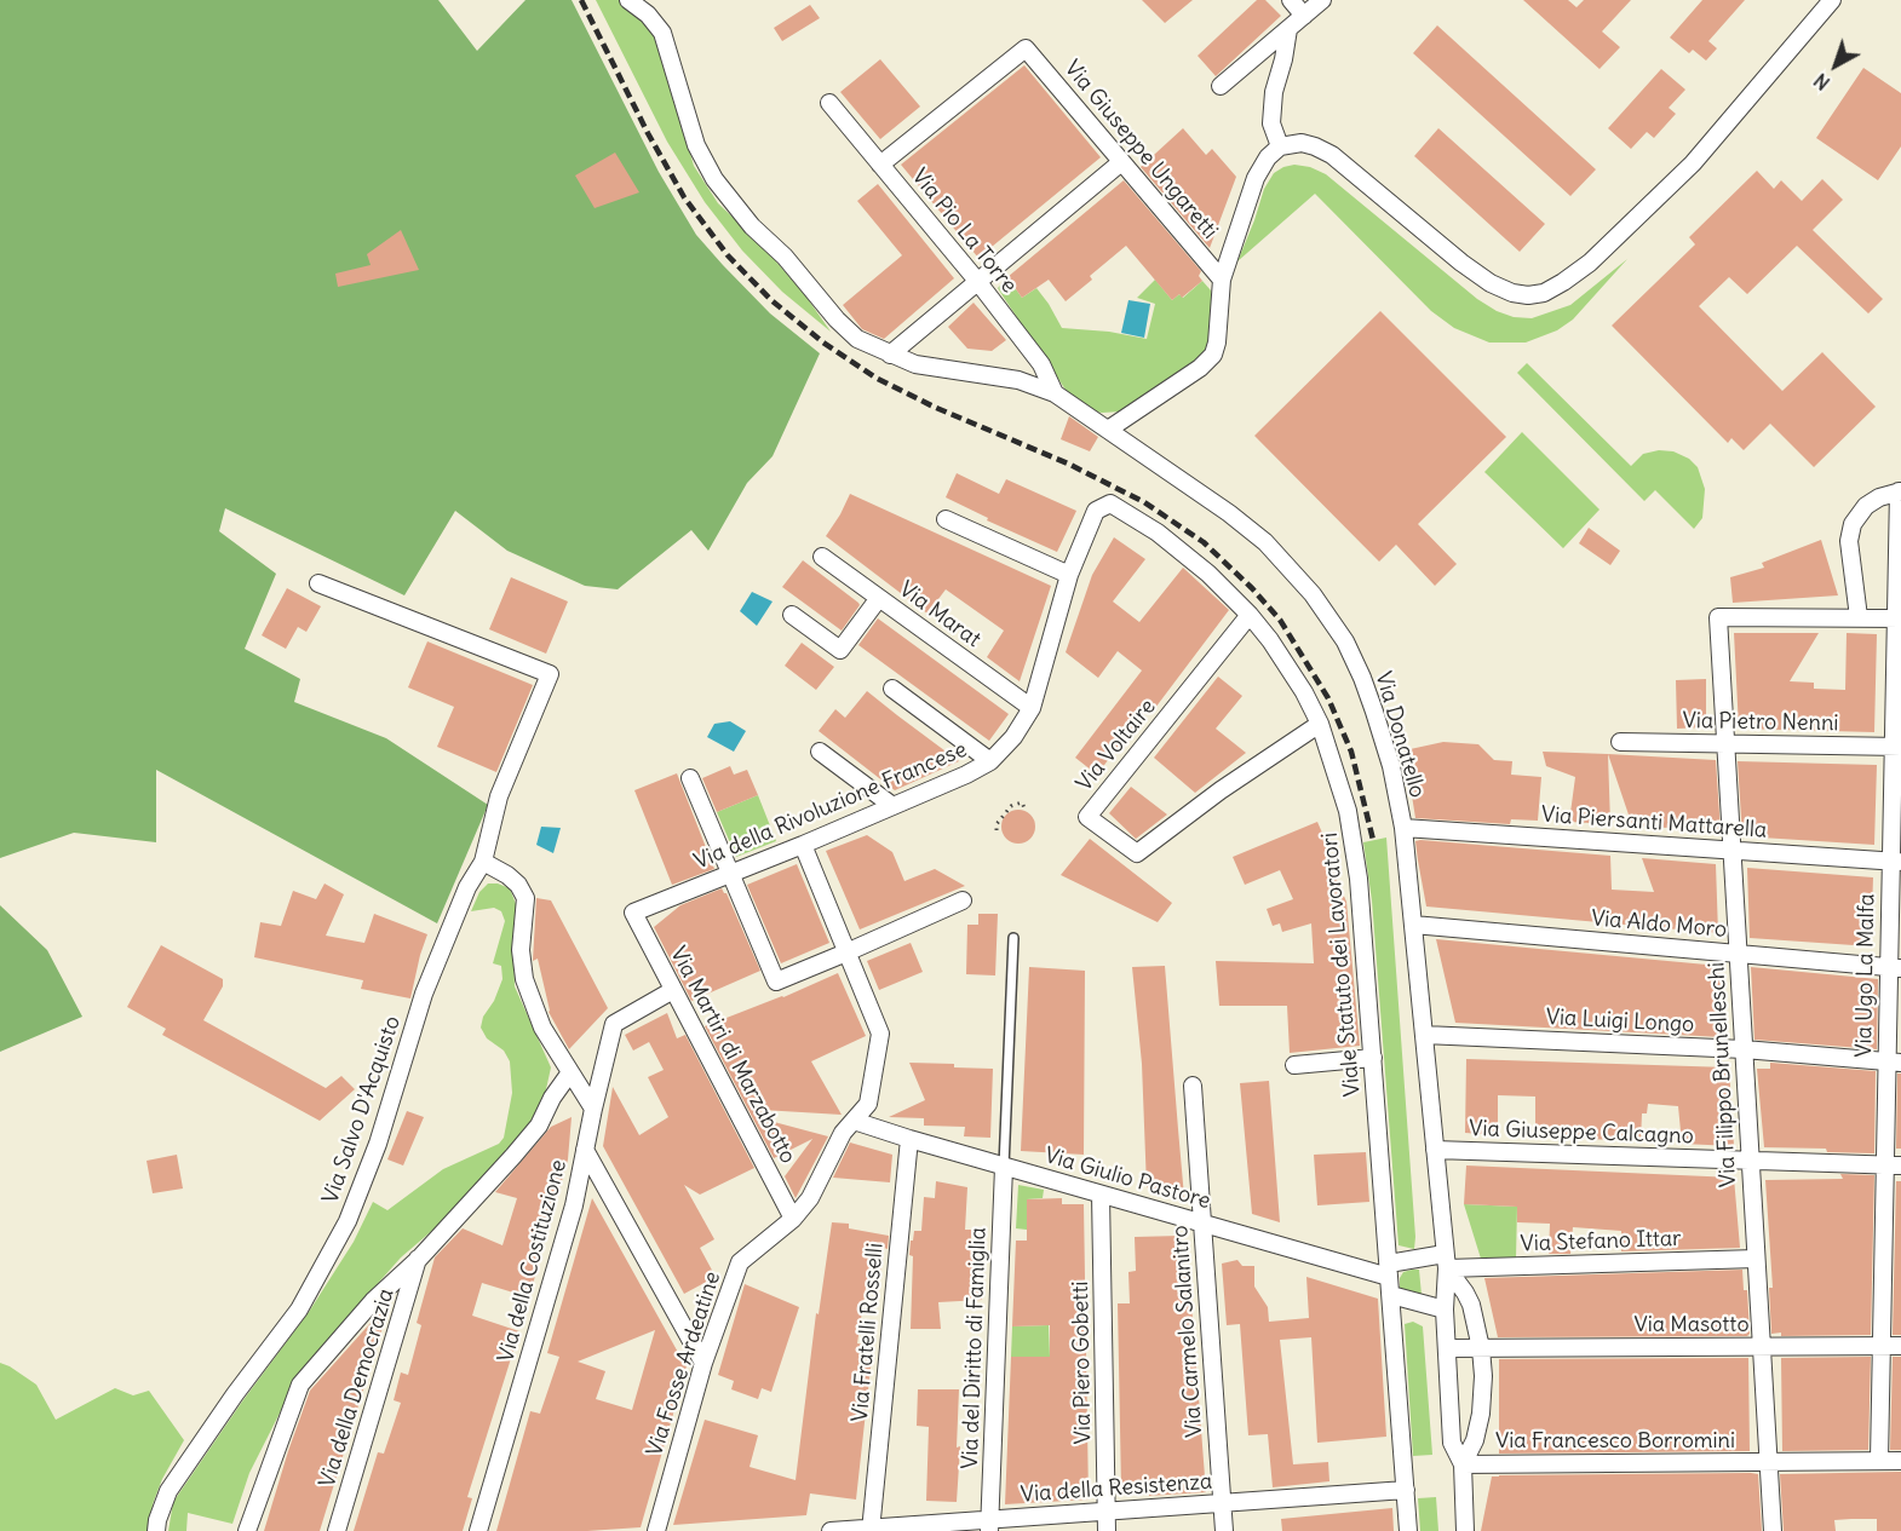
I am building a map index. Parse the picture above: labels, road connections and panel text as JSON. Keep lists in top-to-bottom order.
{
  "streets": {
    "street": [
      "Via Giuseppe Ungaretti",
      "Via Pio La Torre",
      "Via Marat",
      "Via Pietro Nenni",
      "Via Donatello",
      "Via Voltaire",
      "Via della Rivoluzione Francese",
      "Via Piersanti Mattarella",
      "Via Aldo Moro",
      "Viale Statuto dei Lavoratori",
      "Via Ugo La Malfa",
      "Via Luigi Longo",
      "Via Martiri di Marzabotto",
      "Via Filippo Brunelleschi",
      "Via Salvo D'Acquisto",
      "Via Giuseppe Calcagno",
      "Via Giulio Pastore",
      "Via Stefano Ittar",
      "Via della Costituzione",
      "Via Masotto",
      "Via Carmelo Salanitro",
      "Via Fratelli Rosselli",
      "Via del Diritto di Famiglia",
      "Via Piero Gobetti",
      "Via Fosse Ardeatine",
      "Via della Democrazia",
      "Via Francesco Borromini",
      "Via della Resistenza"
    ]
  },
  "crossings": [
    ["Via Giuseppe Ungaretti", "Via Pio La Torre"],
    ["Via Pio La Torre", "Via Donatello"],
    ["Via Marat", "Via della Rivoluzione Francese"],
    ["Via Pietro Nenni", "Via Ugo La Malfa"],
    ["Via Pietro Nenni", "Via Filippo Brunelleschi"],
    ["Via Donatello", "Via Piersanti Mattarella"],
    ["Via Donatello", "Via Aldo Moro"],
    ["Via Donatello", "Via Luigi Longo"],
    ["Via Donatello", "Via Giuseppe Calcagno"],
    ["Via Donatello", "Via Stefano Ittar"],
    ["Via Donatello", "Via Masotto"],
    ["Via Donatello", "Via Francesco Borromini"],
    ["Via Voltaire", "Viale Statuto dei Lavoratori"],
    ["Via della Rivoluzione Francese", "Viale Statuto dei Lavoratori"],
    ["Via della Rivoluzione Francese", "Via Martiri di Marzabotto"],
    ["Via della Rivoluzione Francese", "Via Fosse Ardeatine"],
    ["Via Piersanti Mattarella", "Via Ugo La Malfa"],
    ["Via Piersanti Mattarella", "Via Filippo Brunelleschi"],
    ["Via Aldo Moro", "Via Ugo La Malfa"],
    ["Via Aldo Moro", "Via Filippo Brunelleschi"],
    ["Viale Statuto dei Lavoratori", "Via Giulio Pastore"],
    ["Viale Statuto dei Lavoratori", "Via Stefano Ittar"],
    ["Viale Statuto dei Lavoratori", "Via della Resistenza"],
    ["Via Ugo La Malfa", "Via Luigi Longo"],
    ["Via Ugo La Malfa", "Via Giuseppe Calcagno"],
    ["Via Ugo La Malfa", "Via Masotto"],
    ["Via Ugo La Malfa", "Via Francesco Borromini"],
    ["Via Luigi Longo", "Via Filippo Brunelleschi"],
    ["Via Martiri di Marzabotto", "Via della Costituzione"],
    ["Via Martiri di Marzabotto", "Via Fosse Ardeatine"],
    ["Via Filippo Brunelleschi", "Via Giuseppe Calcagno"],
    ["Via Filippo Brunelleschi", "Via Stefano Ittar"],
    ["Via Filippo Brunelleschi", "Via Masotto"],
    ["Via Filippo Brunelleschi", "Via Francesco Borromini"],
    ["Via Giulio Pastore", "Via Stefano Ittar"],
    ["Via Giulio Pastore", "Via Carmelo Salanitro"],
    ["Via Giulio Pastore", "Via Fratelli Rosselli"],
    ["Via Giulio Pastore", "Via del Diritto di Famiglia"],
    ["Via Giulio Pastore", "Via Piero Gobetti"],
    ["Via Giulio Pastore", "Via Fosse Ardeatine"],
    ["Via Carmelo Salanitro", "Via della Resistenza"],
    ["Via Fratelli Rosselli", "Via della Resistenza"],
    ["Via del Diritto di Famiglia", "Via della Resistenza"],
    ["Via Piero Gobetti", "Via della Resistenza"]
  ],
  "north": "bottom left"
}
